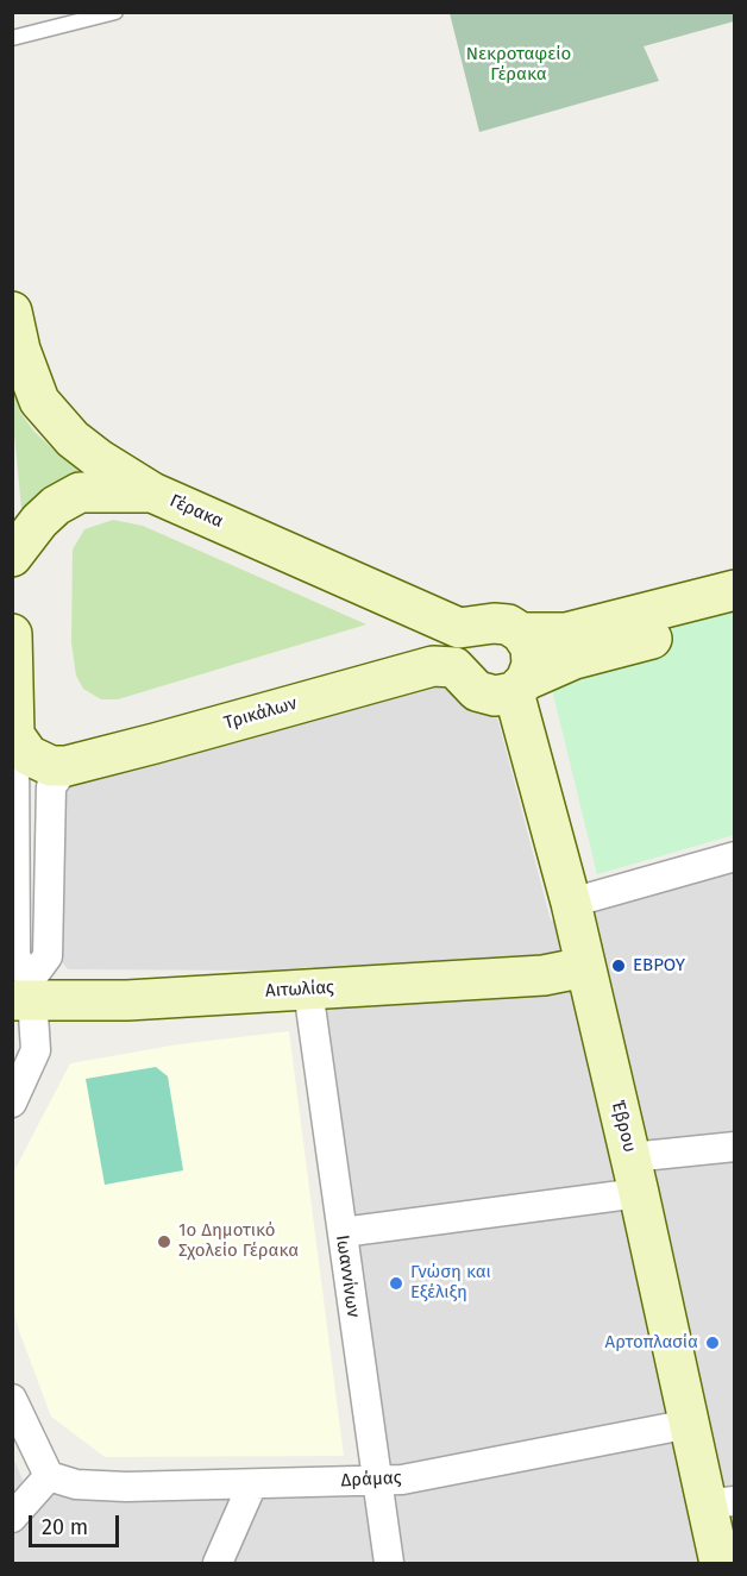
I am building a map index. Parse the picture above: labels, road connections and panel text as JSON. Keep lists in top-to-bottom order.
{
  "streets": {
    "street": [
      "Γέρακα",
      "Τρικάλων",
      "Αιτωλίας",
      "Έβρου",
      "Ιωαννίνων",
      "Δράμας"
    ]
  },
  "crossings": [
    ["Τρικάλων", "Έβρου"],
    ["Αιτωλίας", "Έβρου"],
    ["Αιτωλίας", "Ιωαννίνων"],
    ["Έβρου", "Δράμας"],
    ["Ιωαννίνων", "Δράμας"]
  ],
  "parks": ["Νεκροταφείο Γέρακα"],
  "places": [
    "ΕΒΡΟΥ",
    "1ο Δημοτικό Σχολείο Γέρακα",
    "Γνώση και Εξέλιξη",
    "Αρτοπλασία"
  ],
  "scale_bar": "20 m"
}
